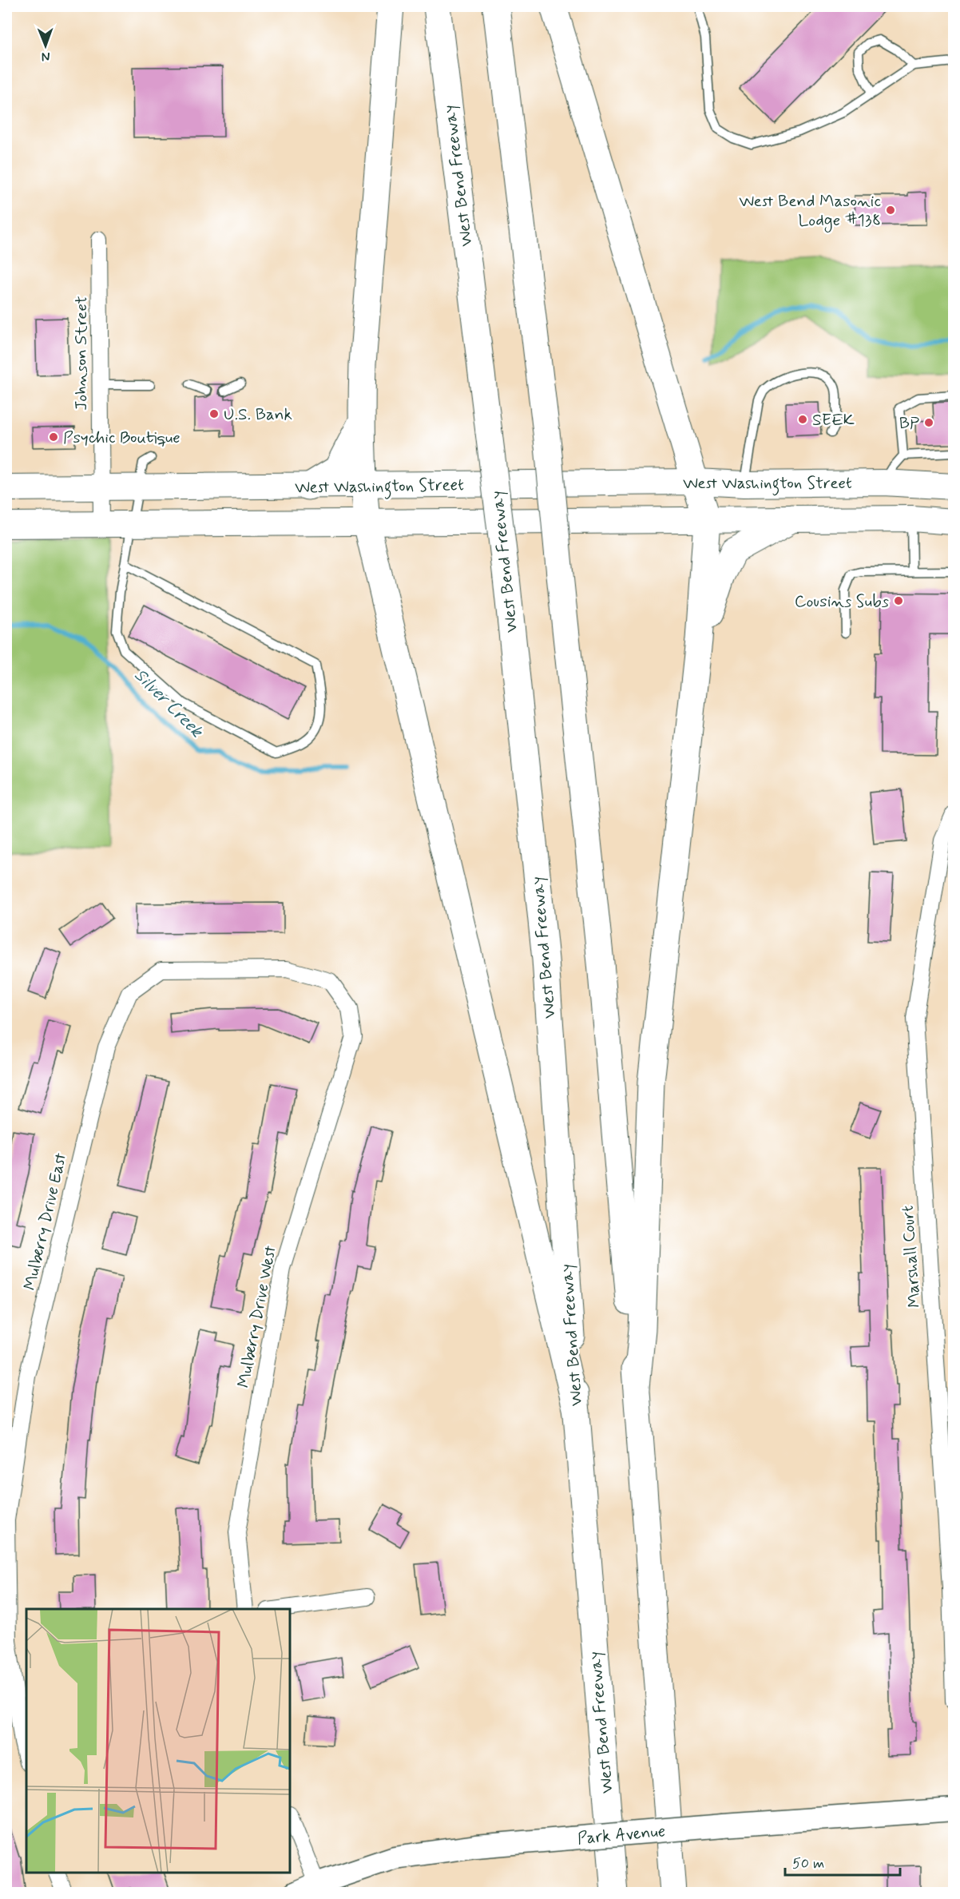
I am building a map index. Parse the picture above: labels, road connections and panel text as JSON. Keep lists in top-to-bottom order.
{
  "streets": {
    "highway": ["West Bend Freeway"],
    "main road": ["West Washington Street"],
    "street": [
      "Johnson Street",
      "Mulberry Drive East",
      "Marshall Court",
      "Mulberry Drive West",
      "Park Avenue"
    ]
  },
  "crossings": [
    ["Johnson Street", "West Washington Street"],
    ["Mulberry Drive East", "Mulberry Drive West"]
  ],
  "water": ["Silver Creek"],
  "places": [
    "West Bend Masonic Lodge #138",
    "U.S. Bank",
    "SEEK",
    "BP",
    "Psychic Boutique",
    "Cousins Subs"
  ],
  "scale_bar": "50 m",
  "north": "bottom"
}
